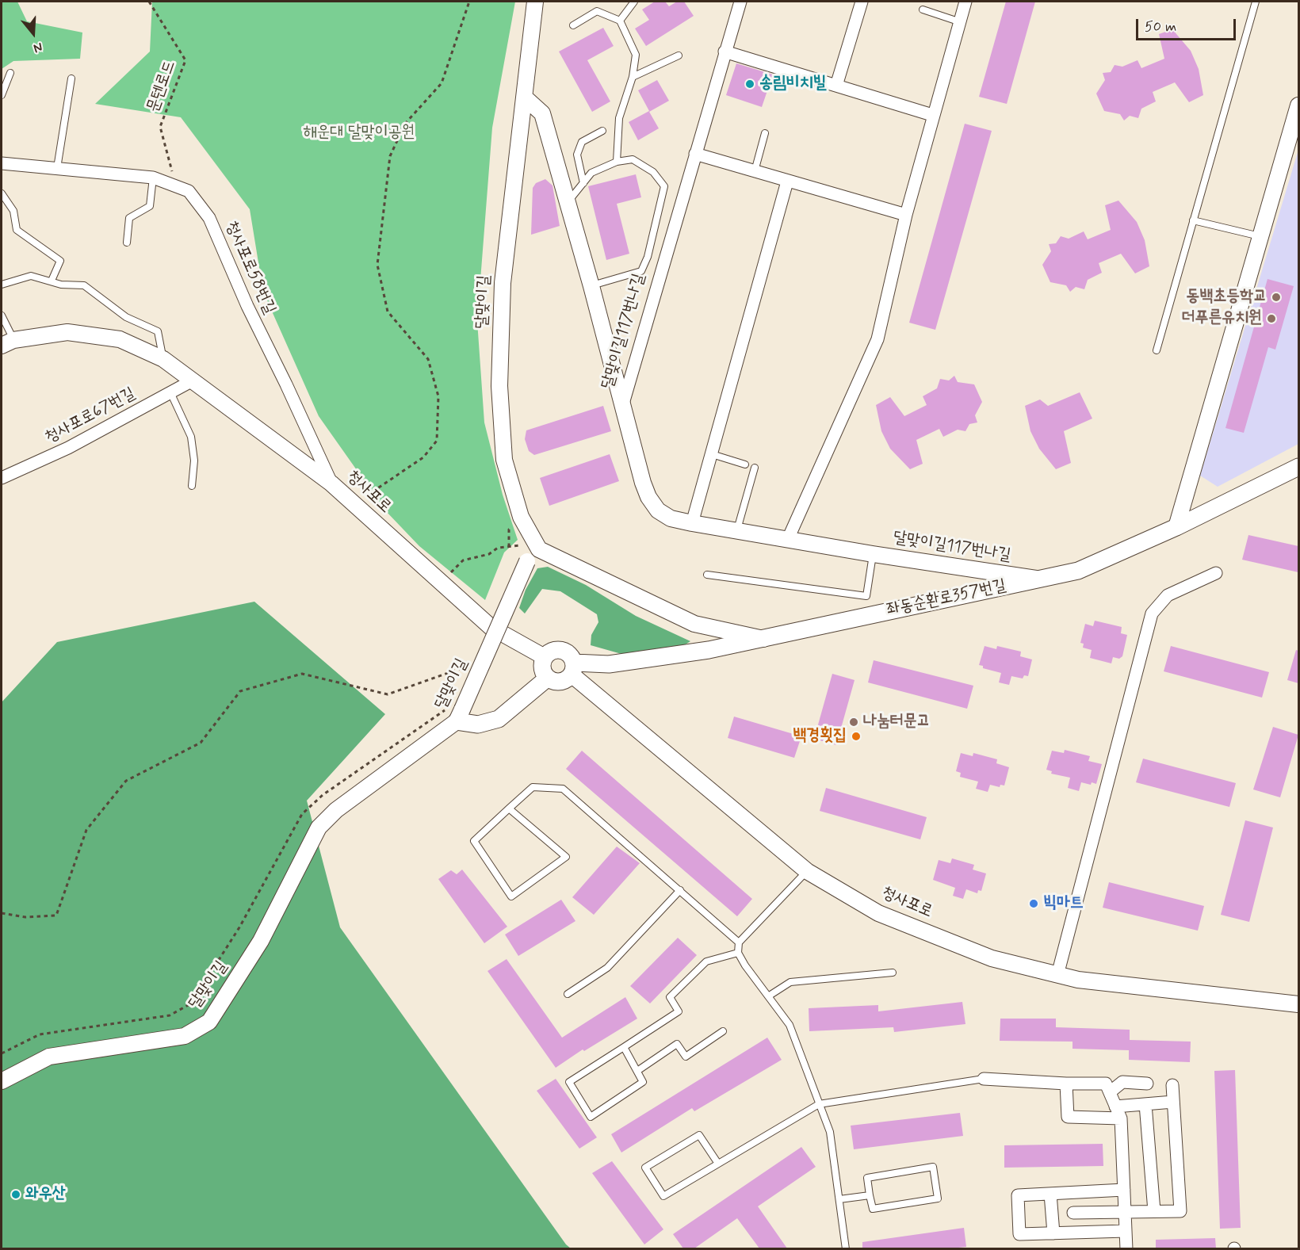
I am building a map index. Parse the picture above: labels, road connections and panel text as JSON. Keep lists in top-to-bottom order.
{
  "streets": {
    "main road": ["좌동순환로357번길"],
    "street": [
      "청사포로58번길",
      "달맞이길",
      "달맞이길117번나길",
      "청사포로67번길",
      "청사포로"
    ],
    "path": ["문텐로드"]
  },
  "crossings": [
    ["문텐로드", "청사포로58번길"],
    ["청사포로58번길", "청사포로"],
    ["달맞이길117번나길", "좌동순환로357번길"],
    ["청사포로67번길", "청사포로"],
    ["청사포로", "좌동순환로357번길"]
  ],
  "parks": ["해운대 달맞이공원"],
  "places": [
    "송림비치빌",
    "동백초등학교",
    "더푸른유치원",
    "나눔터문고",
    "백경횟집",
    "빅마트",
    "와우산"
  ],
  "scale_bar": "50 m",
  "north": "bottom"
}
